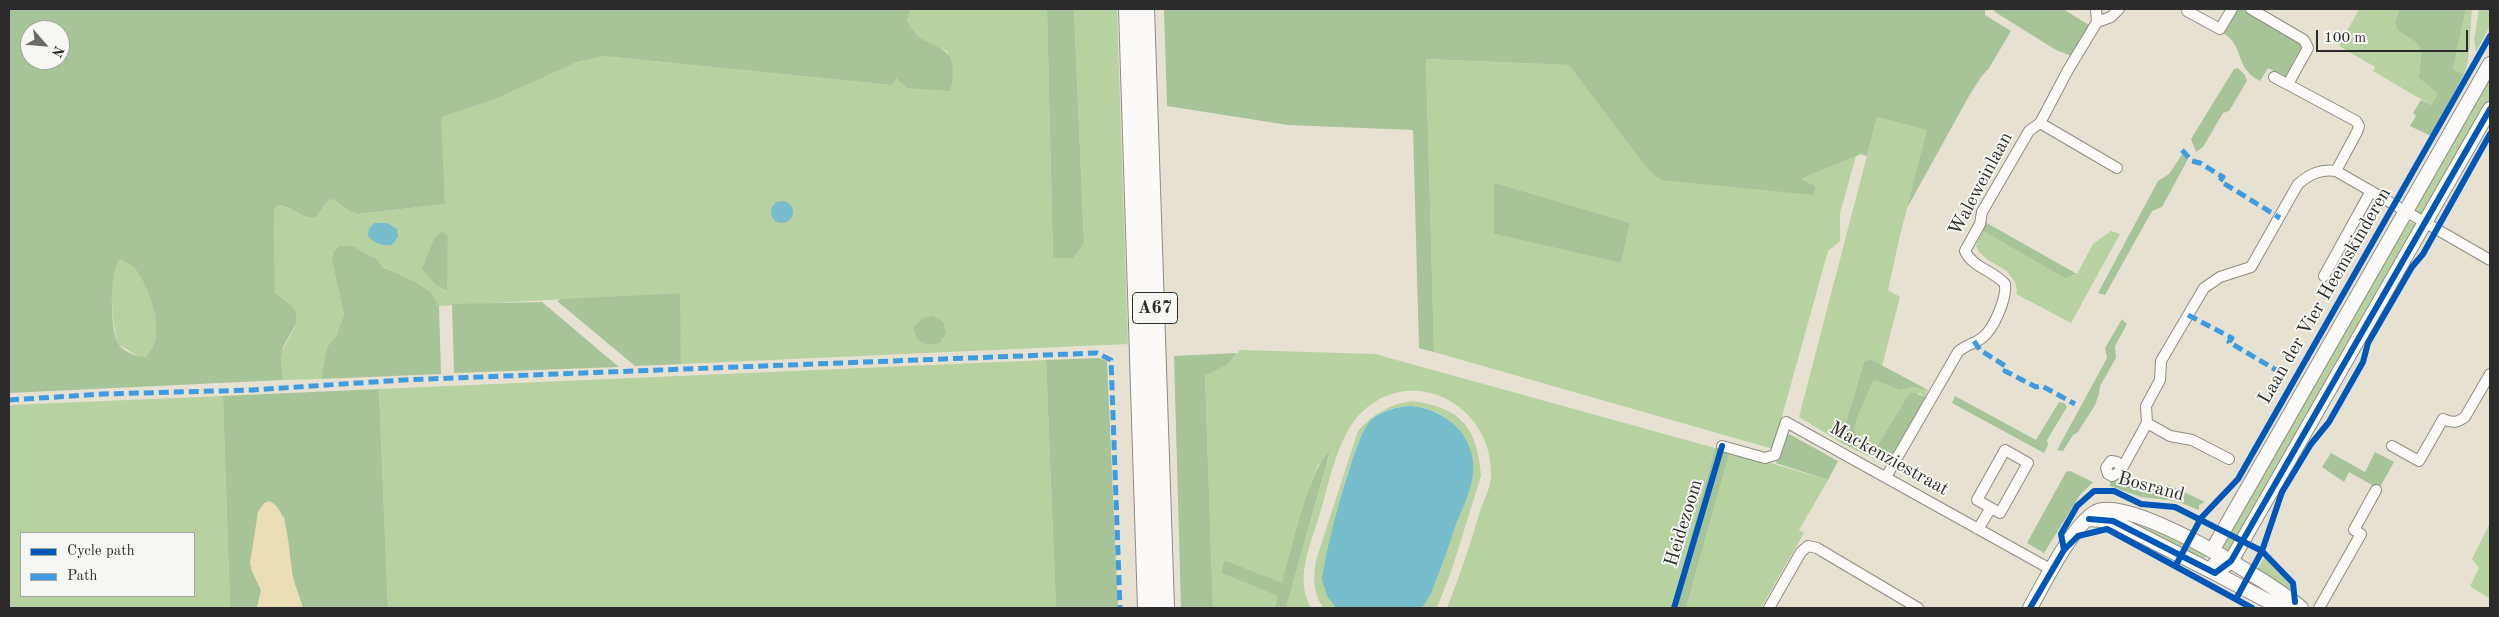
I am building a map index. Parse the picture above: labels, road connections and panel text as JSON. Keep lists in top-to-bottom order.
{
  "streets": {
    "highway": ["A67"],
    "street": [
      "Waleweinlaan",
      "Laan der Vier Heemskinderen",
      "Mackenziestraat",
      "Bosrand"
    ],
    "cycle path": ["Heidezoom"]
  },
  "crossings": [
    ["Waleweinlaan", "Mackenziestraat"],
    ["Laan der Vier Heemskinderen", "Bosrand"],
    ["Mackenziestraat", "Bosrand"]
  ],
  "legend": ["Cycle path", "Path"],
  "scale_bar": "100 m",
  "north": "bottom right"
}
